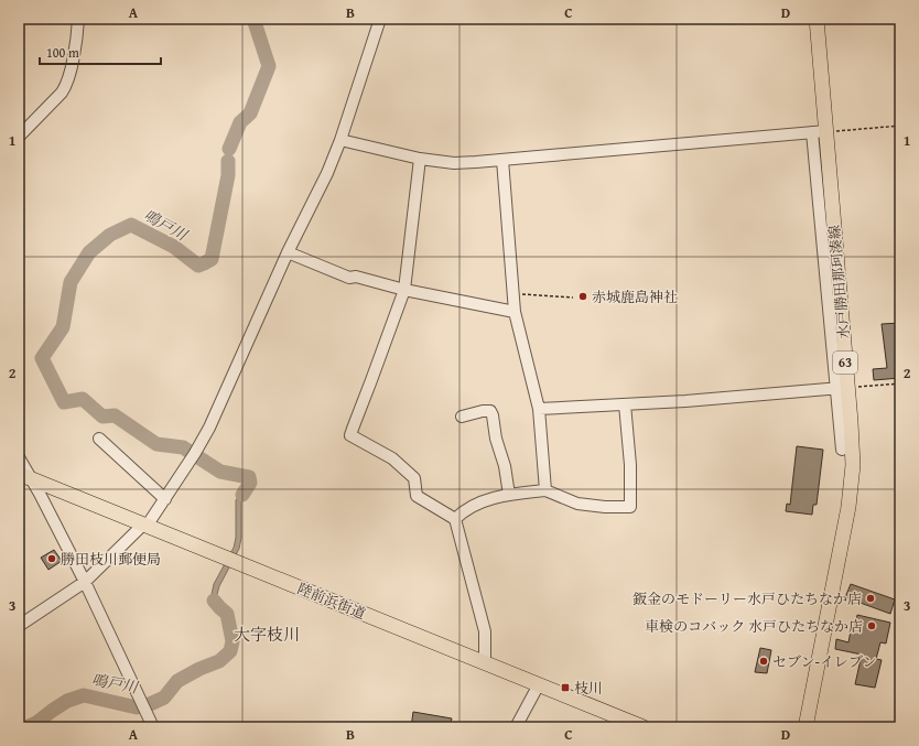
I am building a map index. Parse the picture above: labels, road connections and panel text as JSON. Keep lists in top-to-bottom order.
{
  "streets": {
    "main road": ["水戸勝田那珂湊線", "63", "陸前浜街道"]
  },
  "districts": ["大字枝川"],
  "water": ["鳴戸川"],
  "places": {
    "other": [
      "赤城鹿島神社",
      "勝田枝川郵便局",
      "鈑金のモドーリー水戸ひたちなか店",
      "車検のコバック 水戸ひたちなか店",
      "セブン-イレブン"
    ],
    "transit": ["枝川"]
  },
  "scale_bar": "100 m",
  "grid": {
    "columns": [
      "A",
      "B",
      "C",
      "D"
    ],
    "rows": ["1", "2", "3"]
  }
}
